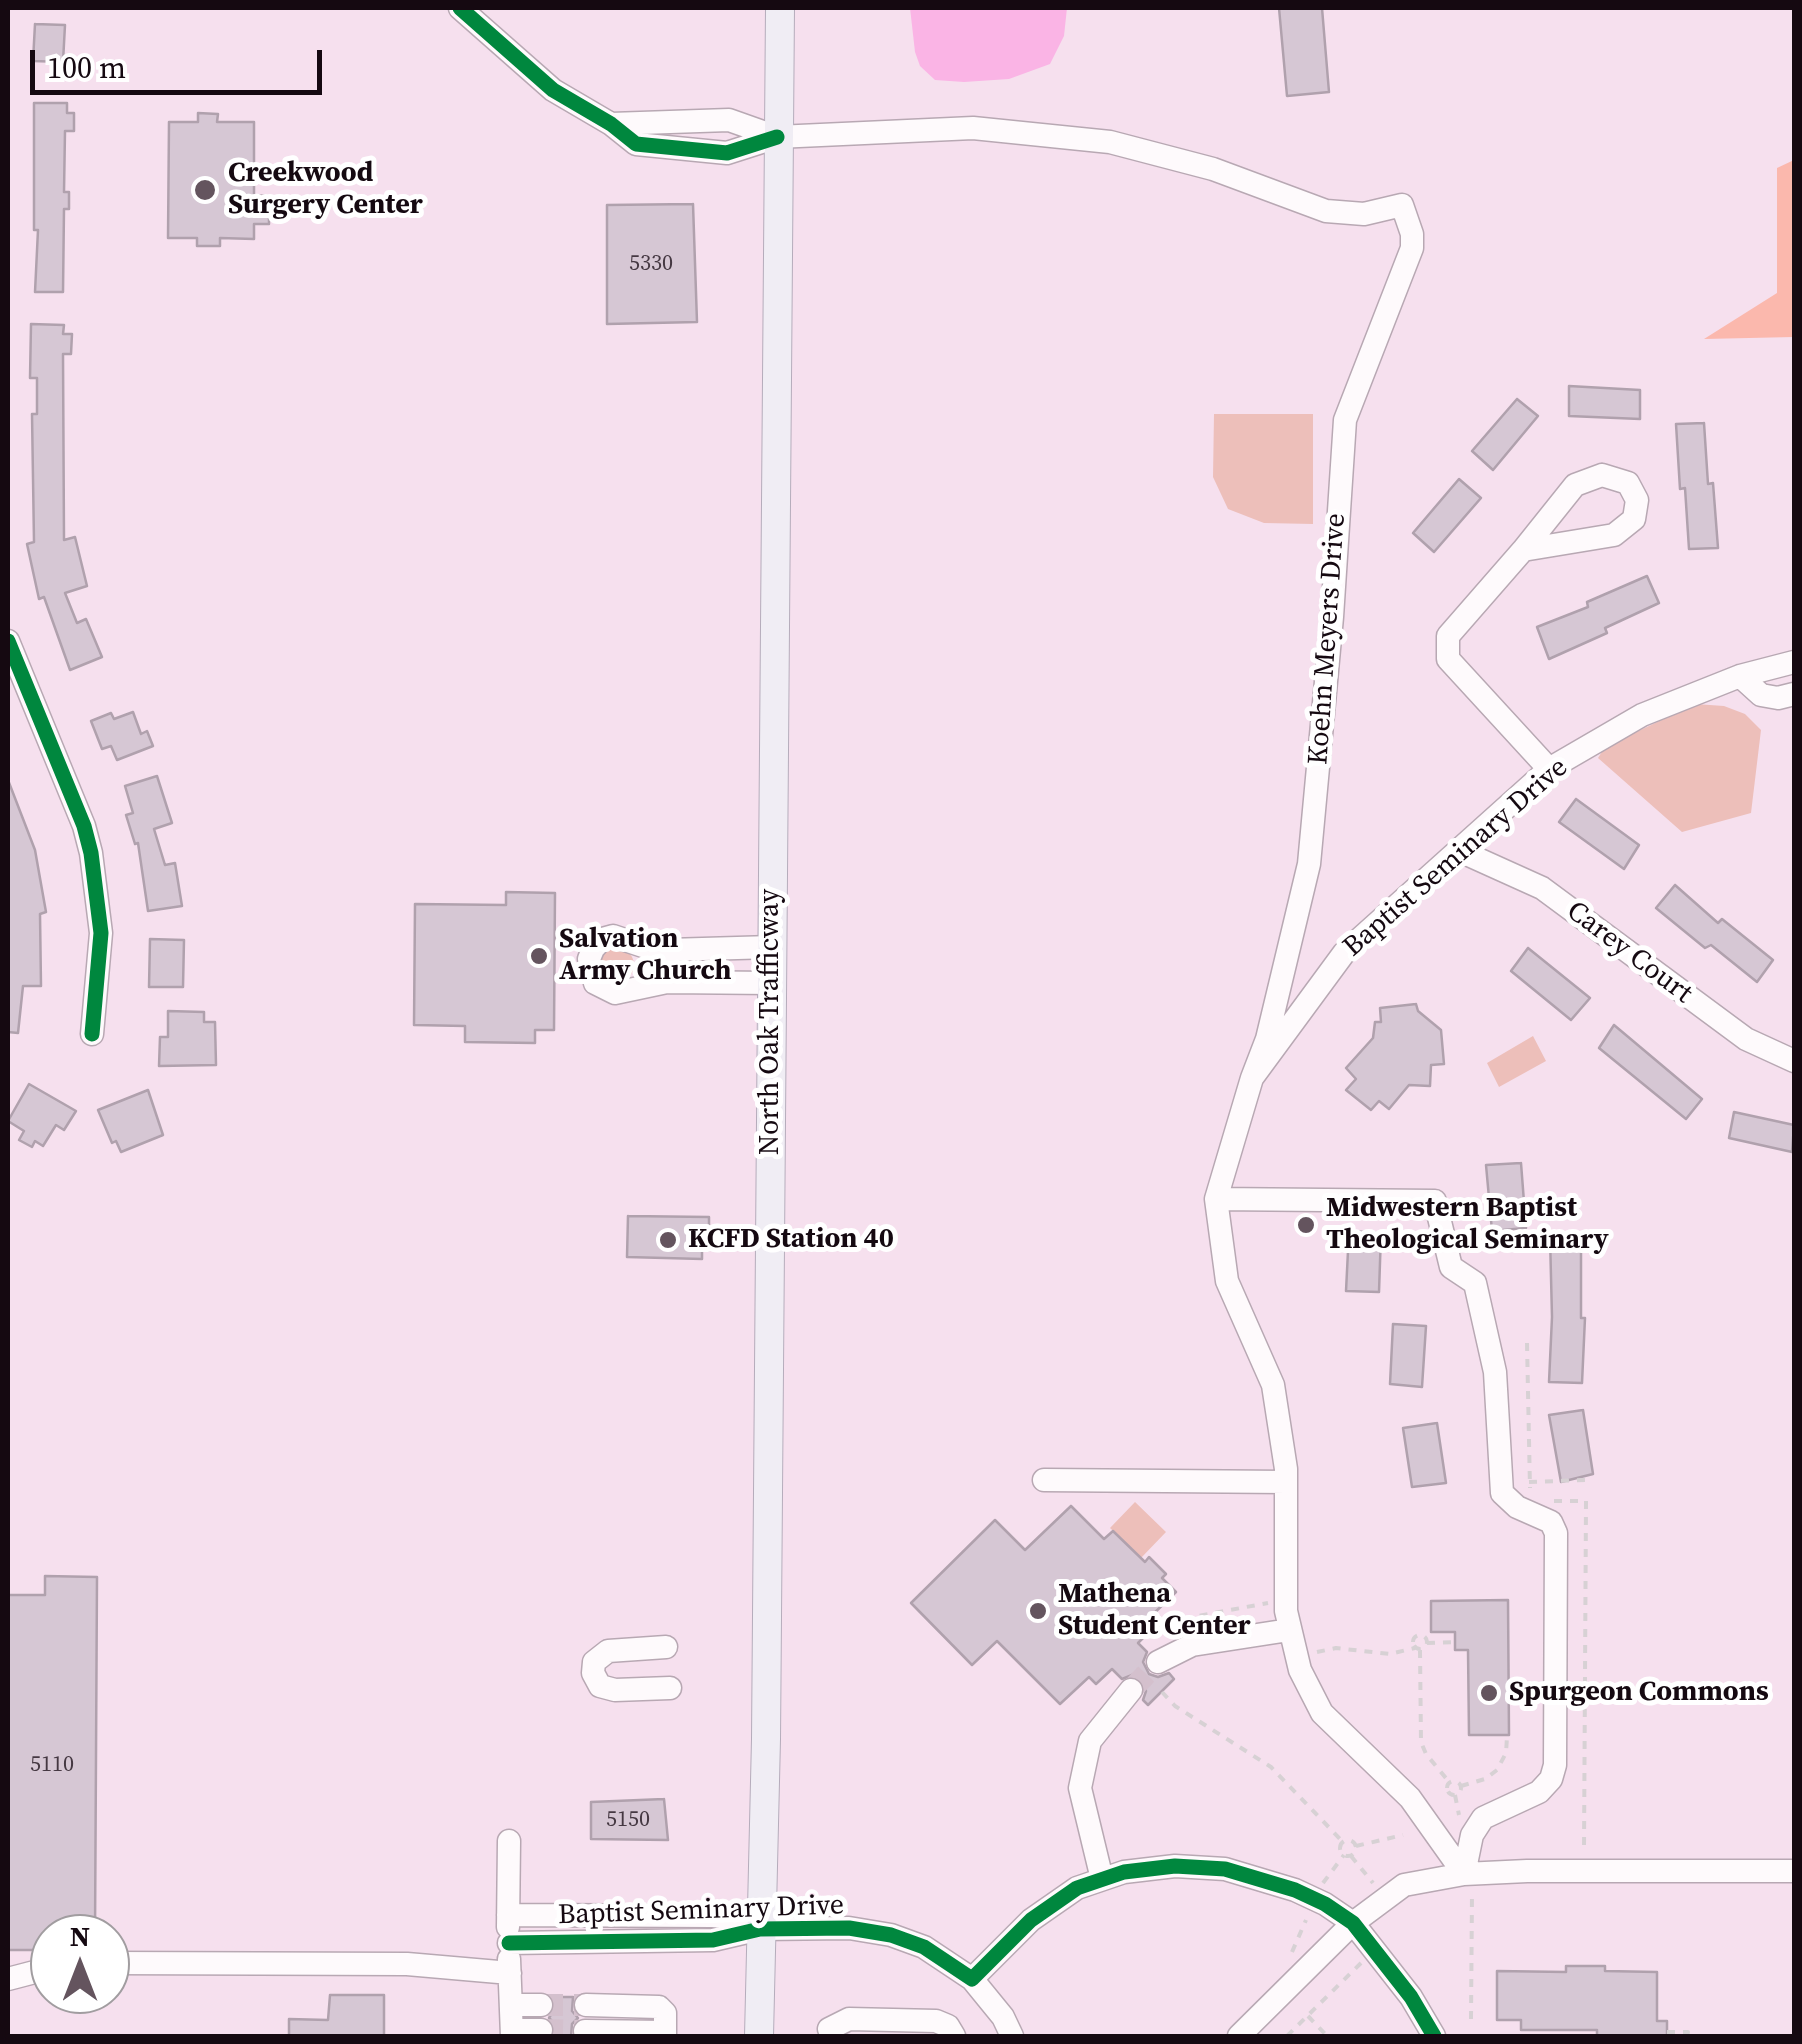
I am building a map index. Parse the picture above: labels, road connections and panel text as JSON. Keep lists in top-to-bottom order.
{
  "streets": {
    "main road": ["North Oak Trafficway"],
    "street": ["Koehn Meyers Drive", "Baptist Seminary Drive", "Carey Court"]
  },
  "crossings": [
    ["Koehn Meyers Drive", "Baptist Seminary Drive"],
    ["Koehn Meyers Drive", "North Oak Trafficway"],
    ["Baptist Seminary Drive", "Carey Court"],
    ["Baptist Seminary Drive", "North Oak Trafficway"]
  ],
  "places": [
    "Creekwood Surgery Center",
    "Salvation Army Church",
    "Midwestern Baptist Theological Seminary",
    "KCFD Station 40",
    "Mathena Student Center",
    "Spurgeon Commons"
  ],
  "house_numbers": ["5330", "5110", "5150"],
  "scale_bar": "100 m",
  "north": "top"
}
